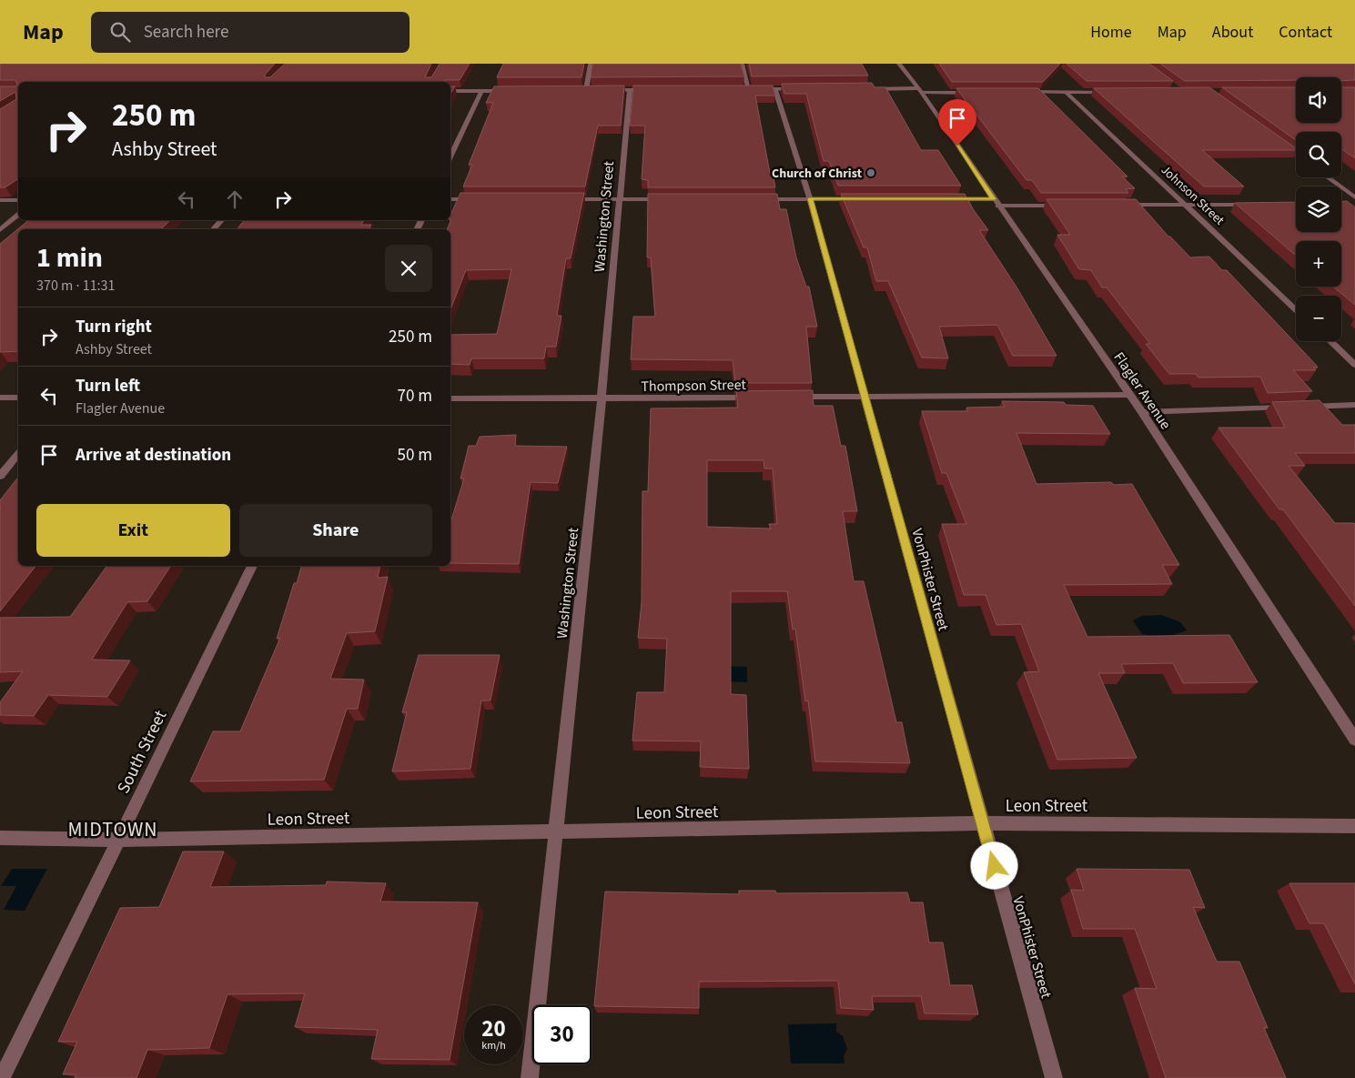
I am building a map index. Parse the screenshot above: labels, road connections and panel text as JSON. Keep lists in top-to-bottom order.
{
  "streets": {
    "street": [
      "Johnson Street",
      "Washington Street",
      "Thompson Street",
      "Flagler Avenue",
      "VonPhister Street",
      "South Street",
      "Leon Street"
    ]
  },
  "crossings": [
    ["Washington Street", "Thompson Street"],
    ["Washington Street", "Leon Street"],
    ["VonPhister Street", "Leon Street"],
    ["South Street", "Leon Street"]
  ],
  "districts": ["MIDTOWN"],
  "places": ["Church of Christ"],
  "page": {
    "header": "Map",
    "search": "Search here",
    "nav": [
      "Home",
      "Map",
      "About",
      "Contact"
    ],
    "map_buttons": ["+", "−"],
    "turn": ["250 m", "Ashby Street"],
    "heading": ["1 min", "370 m · 11:31"],
    "list": [
      {
        "name": "Turn right",
        "note": "Ashby Street",
        "value": "250 m"
      },
      {
        "name": "Turn left",
        "note": "Flagler Avenue",
        "value": "70 m"
      },
      {
        "name": "Arrive at destination",
        "value": "50 m"
      }
    ],
    "buttons": ["Exit", "Share"],
    "speed": "20 km/h",
    "limit": "30"
  }
}
